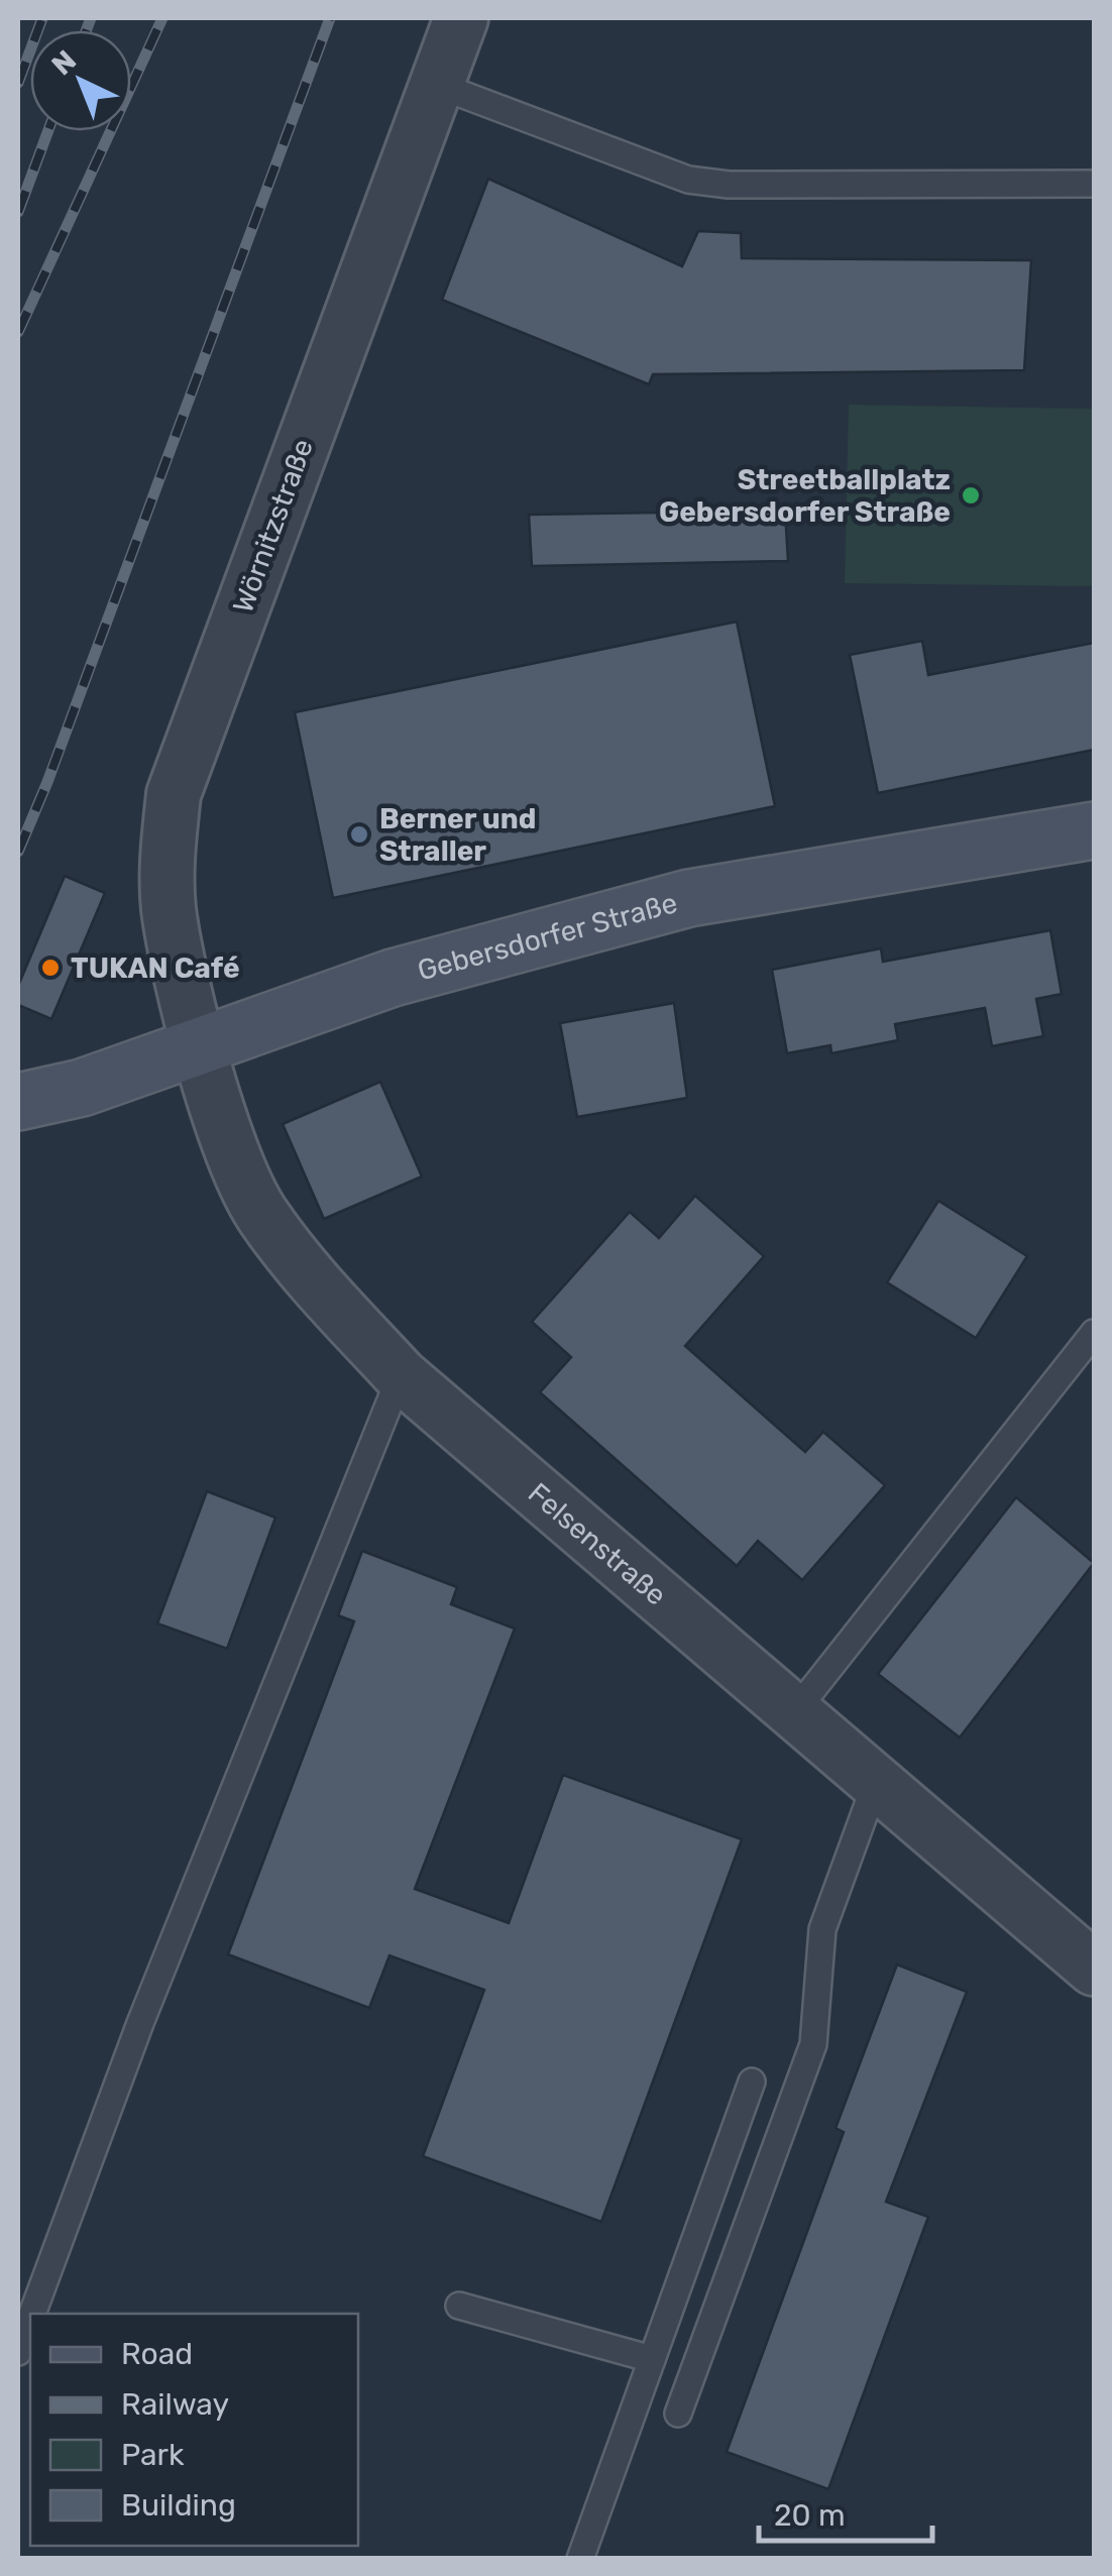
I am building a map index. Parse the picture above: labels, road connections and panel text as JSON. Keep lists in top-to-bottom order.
{
  "streets": {
    "main road": ["Gebersdorfer Straße"],
    "street": ["Wörnitzstraße", "Felsenstraße"]
  },
  "crossings": [
    ["Wörnitzstraße", "Gebersdorfer Straße"],
    ["Wörnitzstraße", "Felsenstraße"],
    ["Gebersdorfer Straße", "Felsenstraße"]
  ],
  "places": ["Streetballplatz Gebersdorfer Straße", "Berner und Straller", "TUKAN Café"],
  "legend": [
    "Road",
    "Railway",
    "Park",
    "Building"
  ],
  "scale_bar": "20 m",
  "north": "top left"
}
